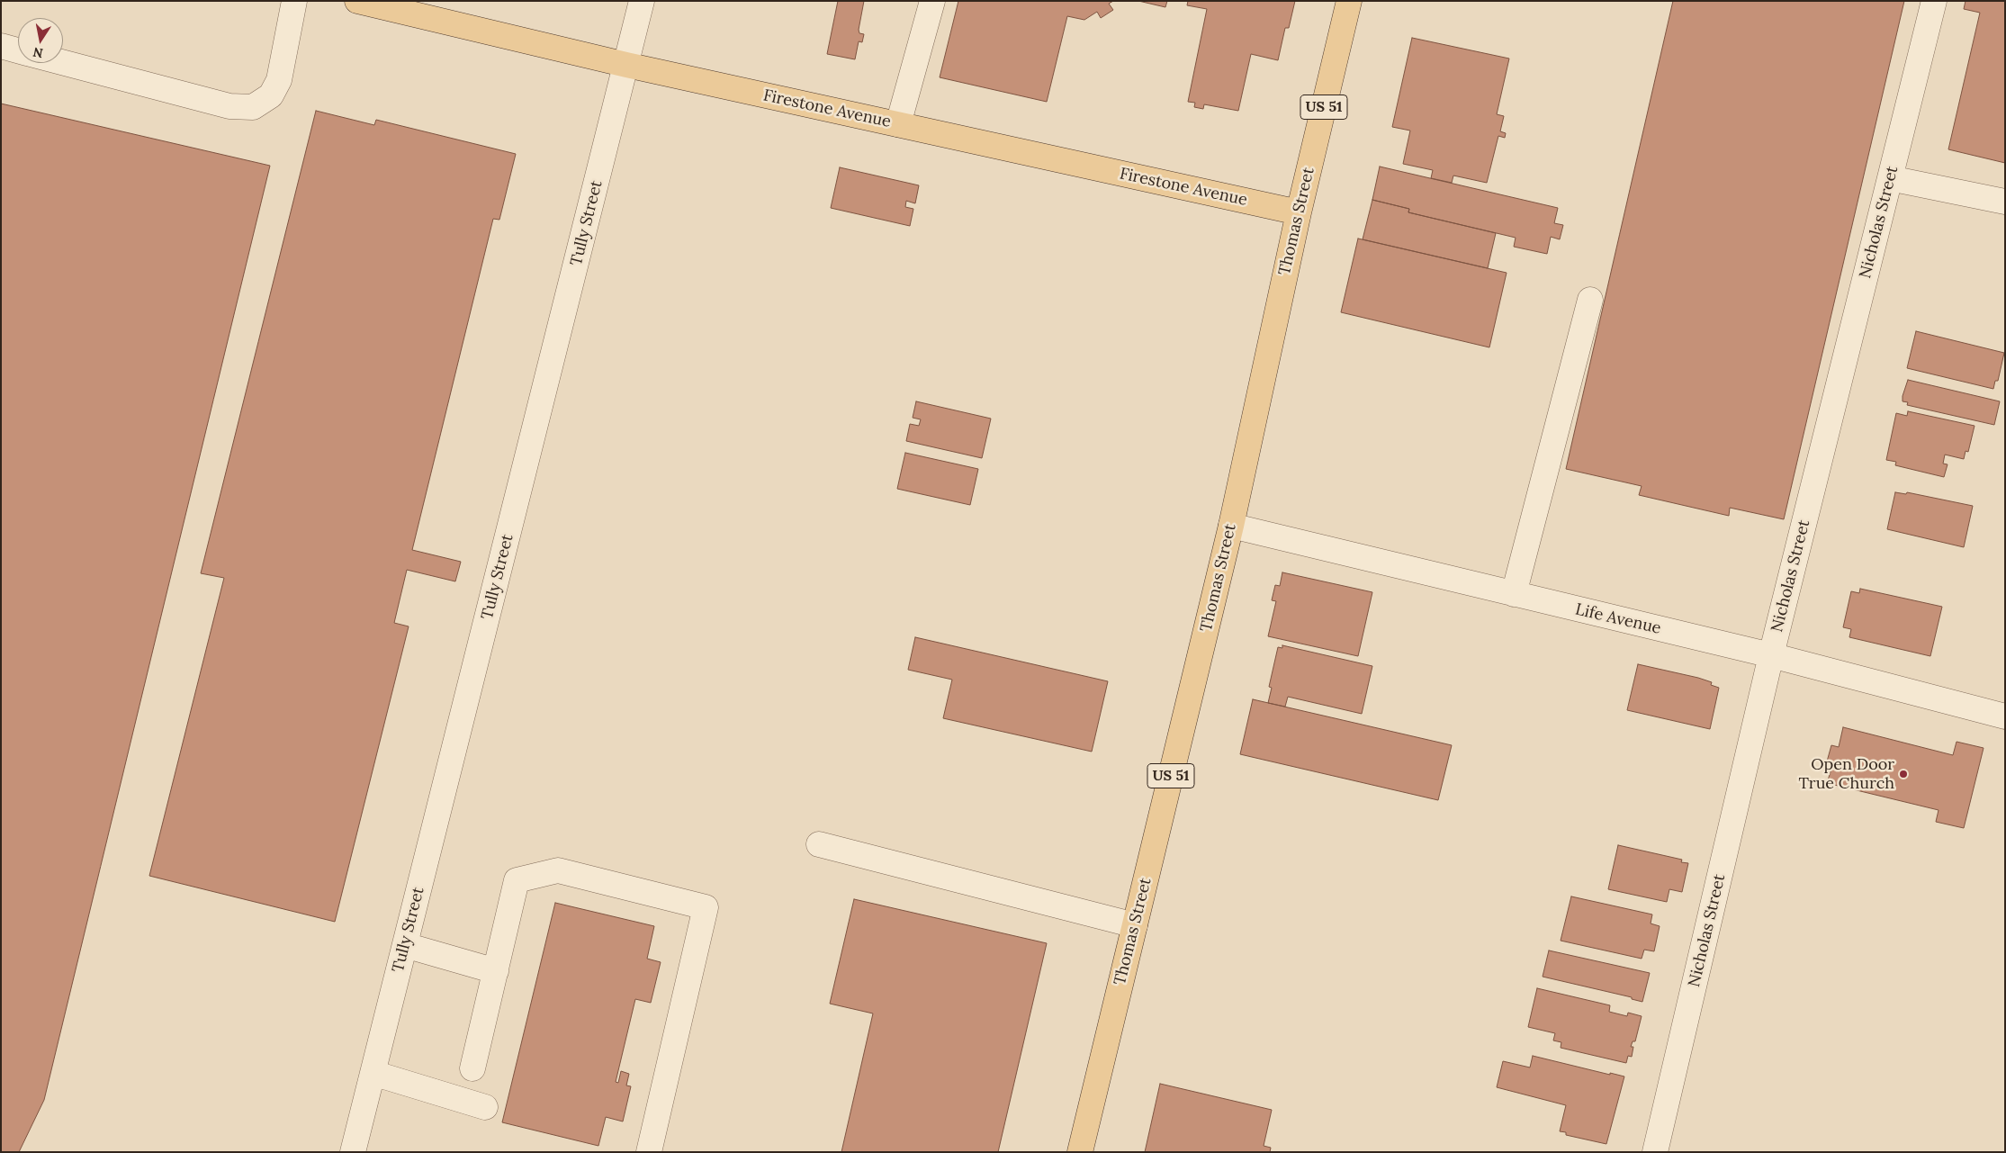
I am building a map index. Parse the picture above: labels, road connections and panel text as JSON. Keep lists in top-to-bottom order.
{
  "streets": {
    "main road": ["US 51", "Firestone Avenue", "Thomas Street"],
    "street": ["Nicholas Street", "Tully Street", "Life Avenue"]
  },
  "crossings": [
    ["Firestone Avenue", "Thomas Street"],
    ["Firestone Avenue", "Tully Street"],
    ["Thomas Street", "Life Avenue"],
    ["Nicholas Street", "Life Avenue"]
  ],
  "places": ["Open Door True Church"],
  "north": "bottom"
}
